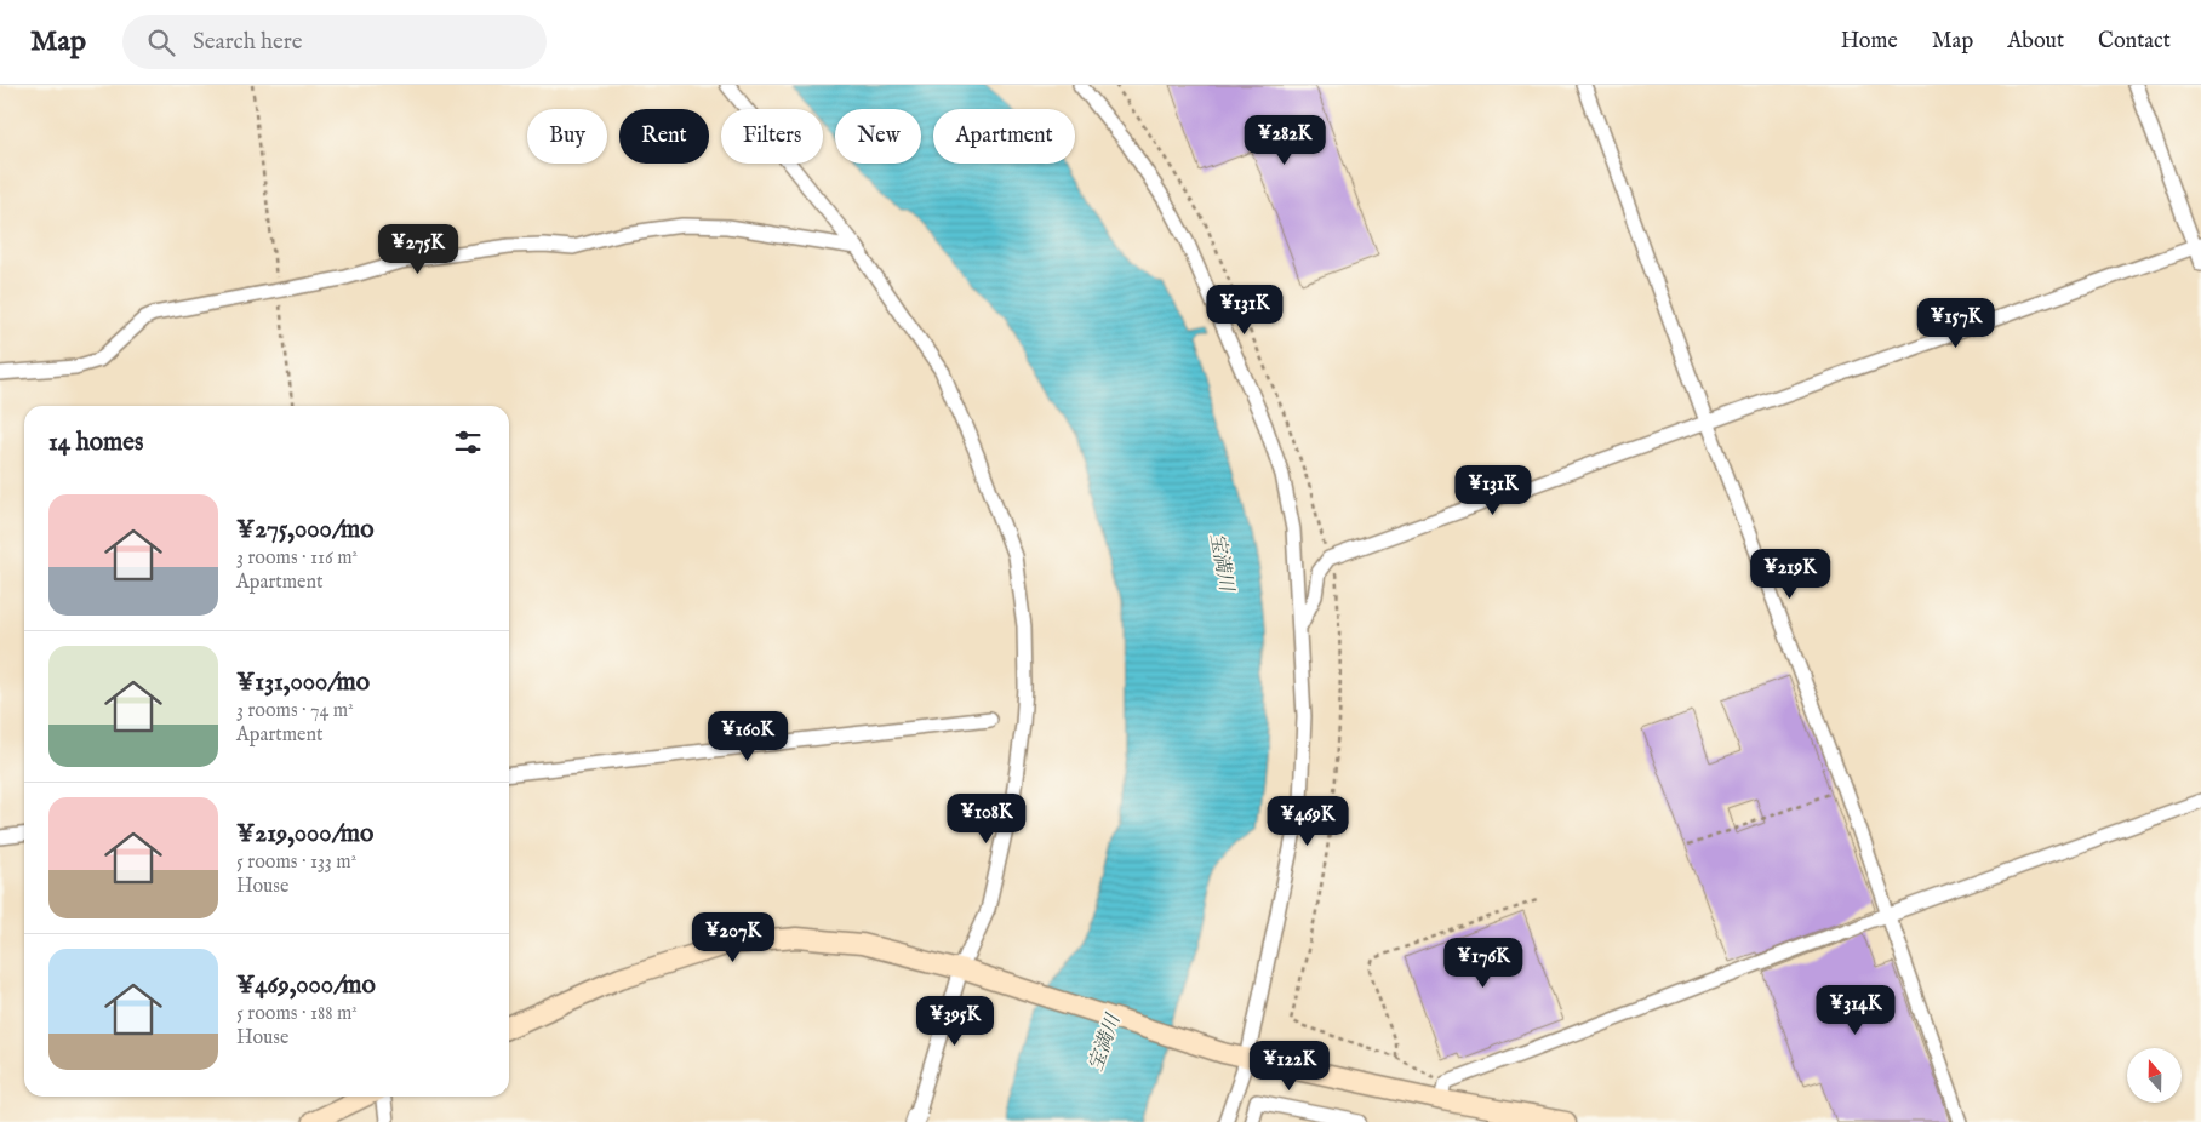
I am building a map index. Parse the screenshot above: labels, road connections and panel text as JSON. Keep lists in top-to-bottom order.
{
  "water": ["宝満川"],
  "north": "top",
  "page": {
    "header": "Map",
    "search": "Search here",
    "nav": [
      "Home",
      "Map",
      "About",
      "Contact"
    ],
    "chip": [
      "Buy",
      "Rent",
      "Filters",
      "New",
      "Apartment"
    ],
    "price": [
      "¥282K",
      "¥275K",
      "¥131K",
      "¥157K",
      "¥131K",
      "¥219K",
      "¥160K",
      "¥108K",
      "¥469K",
      "¥207K",
      "¥176K",
      "¥314K",
      "¥395K",
      "¥122K"
    ],
    "heading": "14 homes",
    "list": [
      {
        "name": "¥275,000/mo",
        "note": "3 rooms · 116 m² · Apartment"
      },
      {
        "name": "¥131,000/mo",
        "note": "3 rooms · 74 m² · Apartment"
      },
      {
        "name": "¥219,000/mo",
        "note": "5 rooms · 133 m² · House"
      },
      {
        "name": "¥469,000/mo",
        "note": "5 rooms · 188 m² · House"
      }
    ]
  }
}
